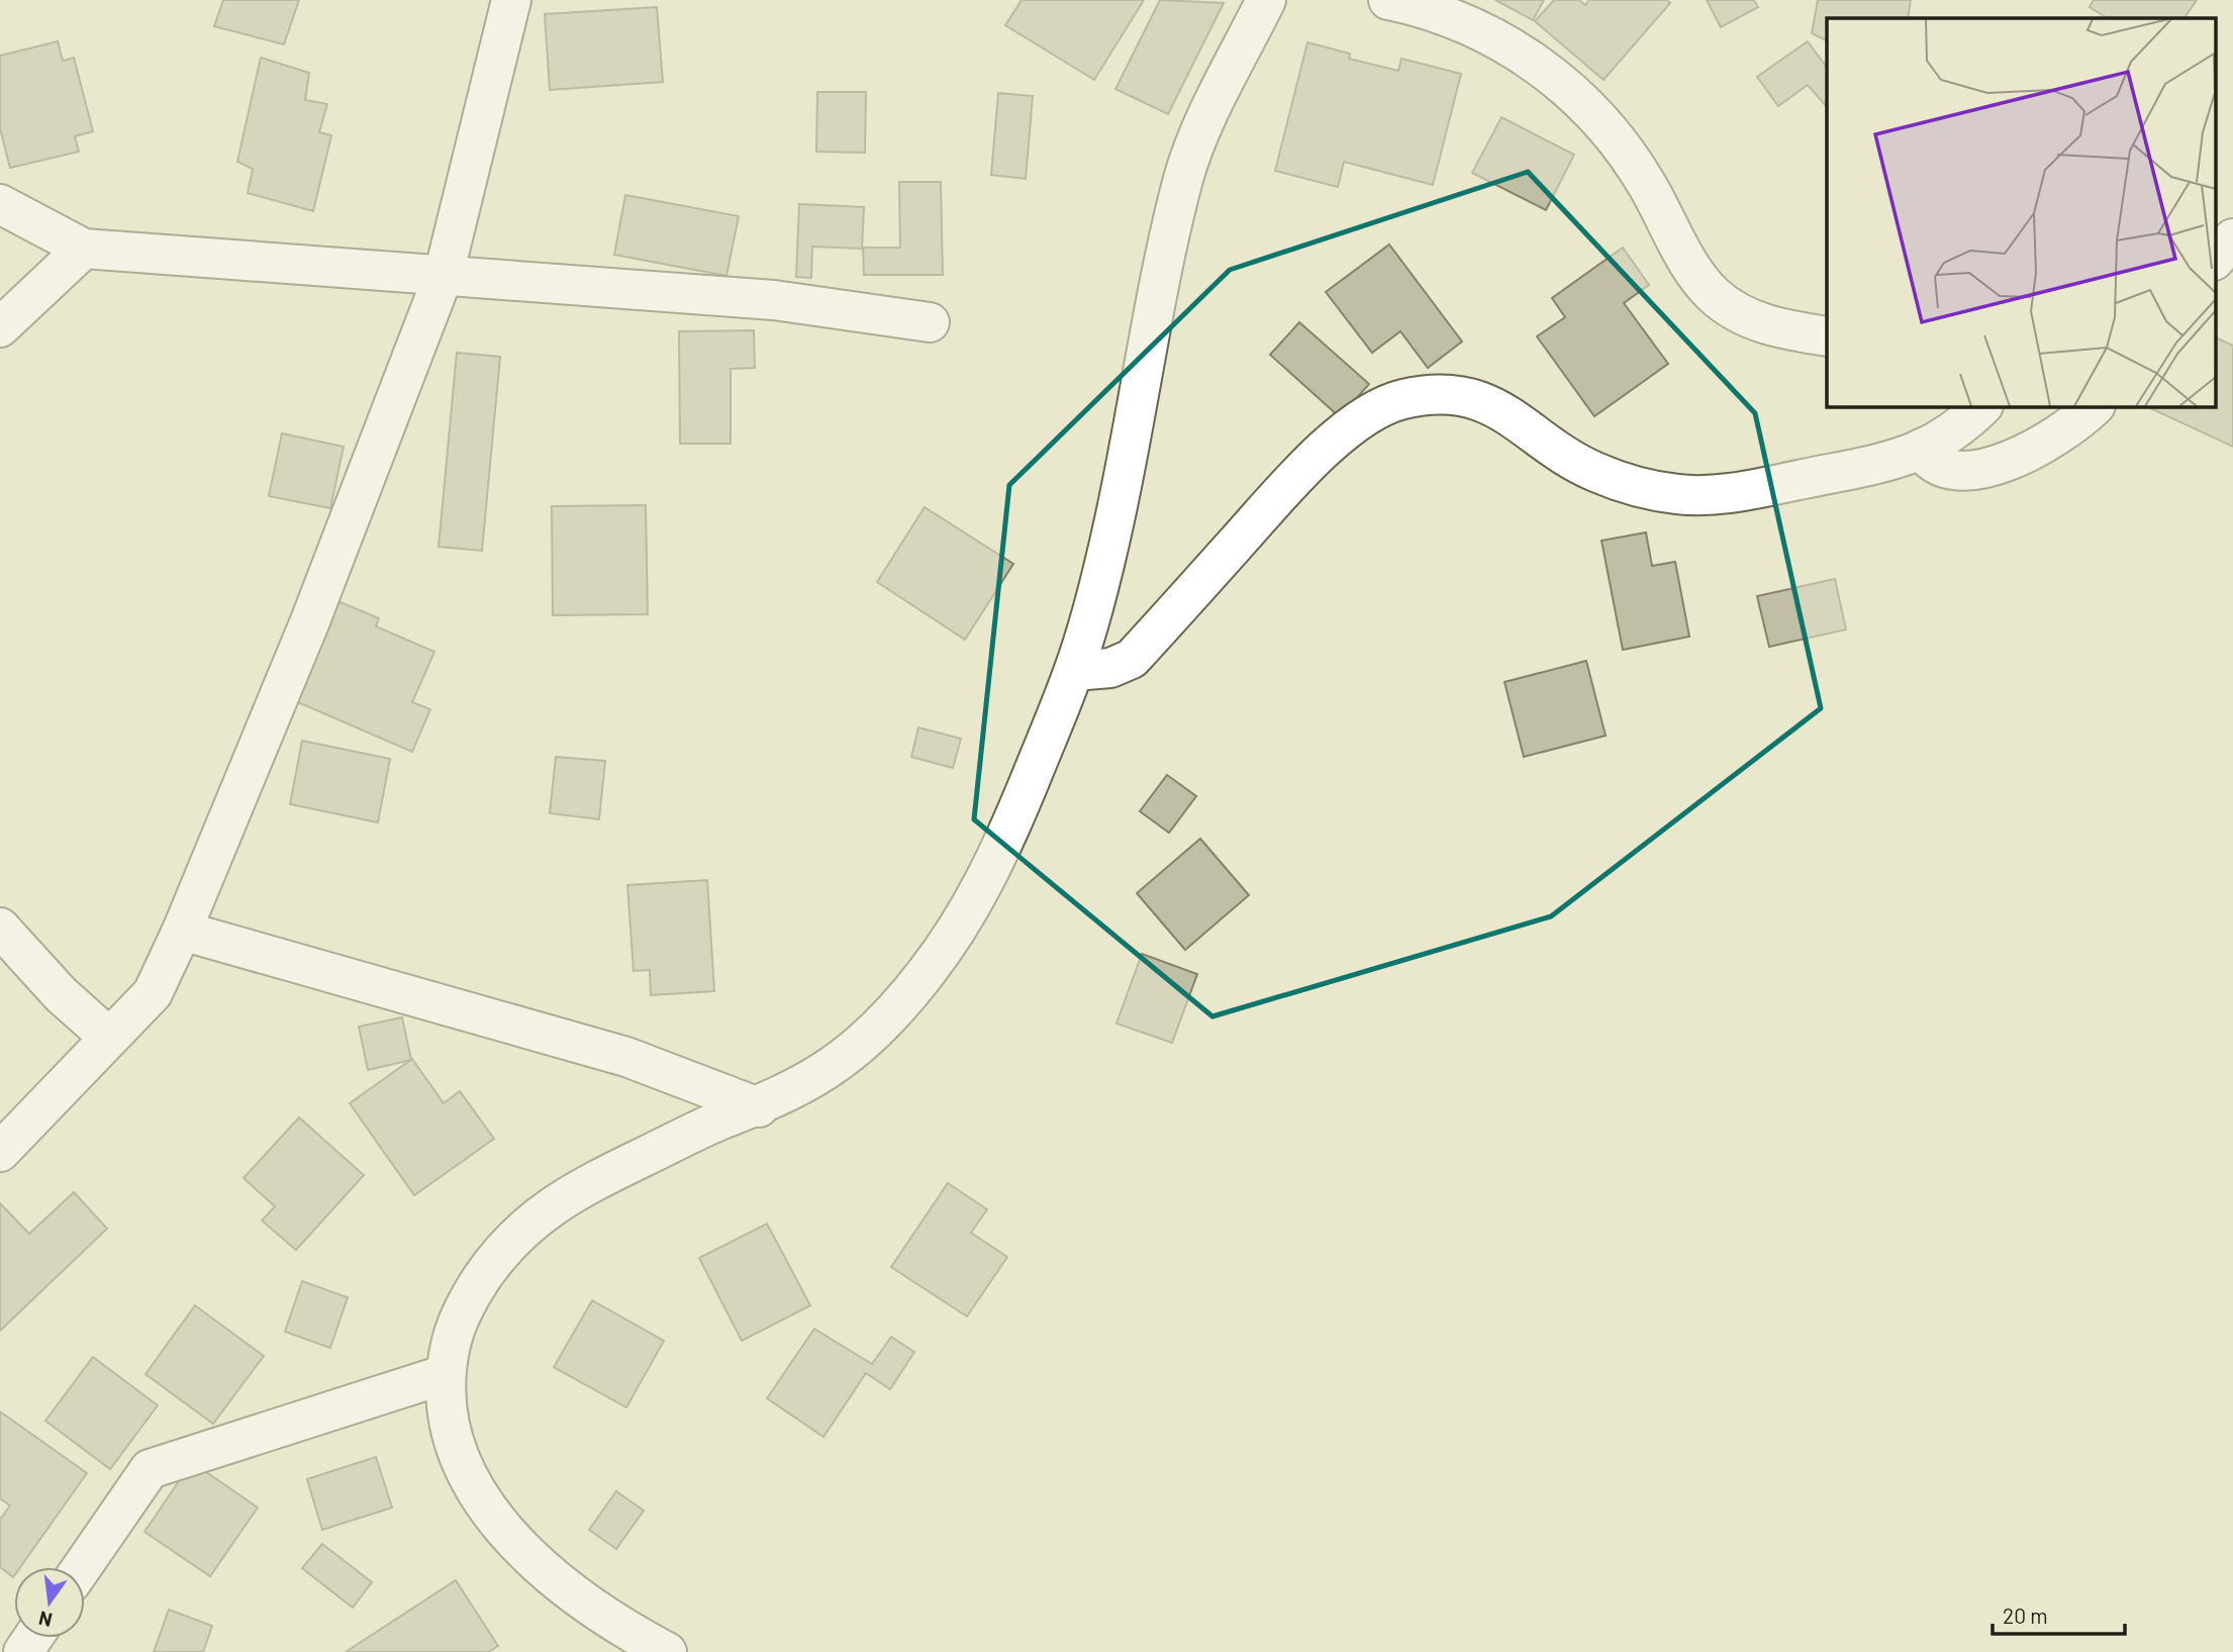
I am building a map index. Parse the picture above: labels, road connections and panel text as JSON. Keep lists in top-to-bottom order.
{
  "scale_bar": "20 m",
  "north": "bottom"
}
